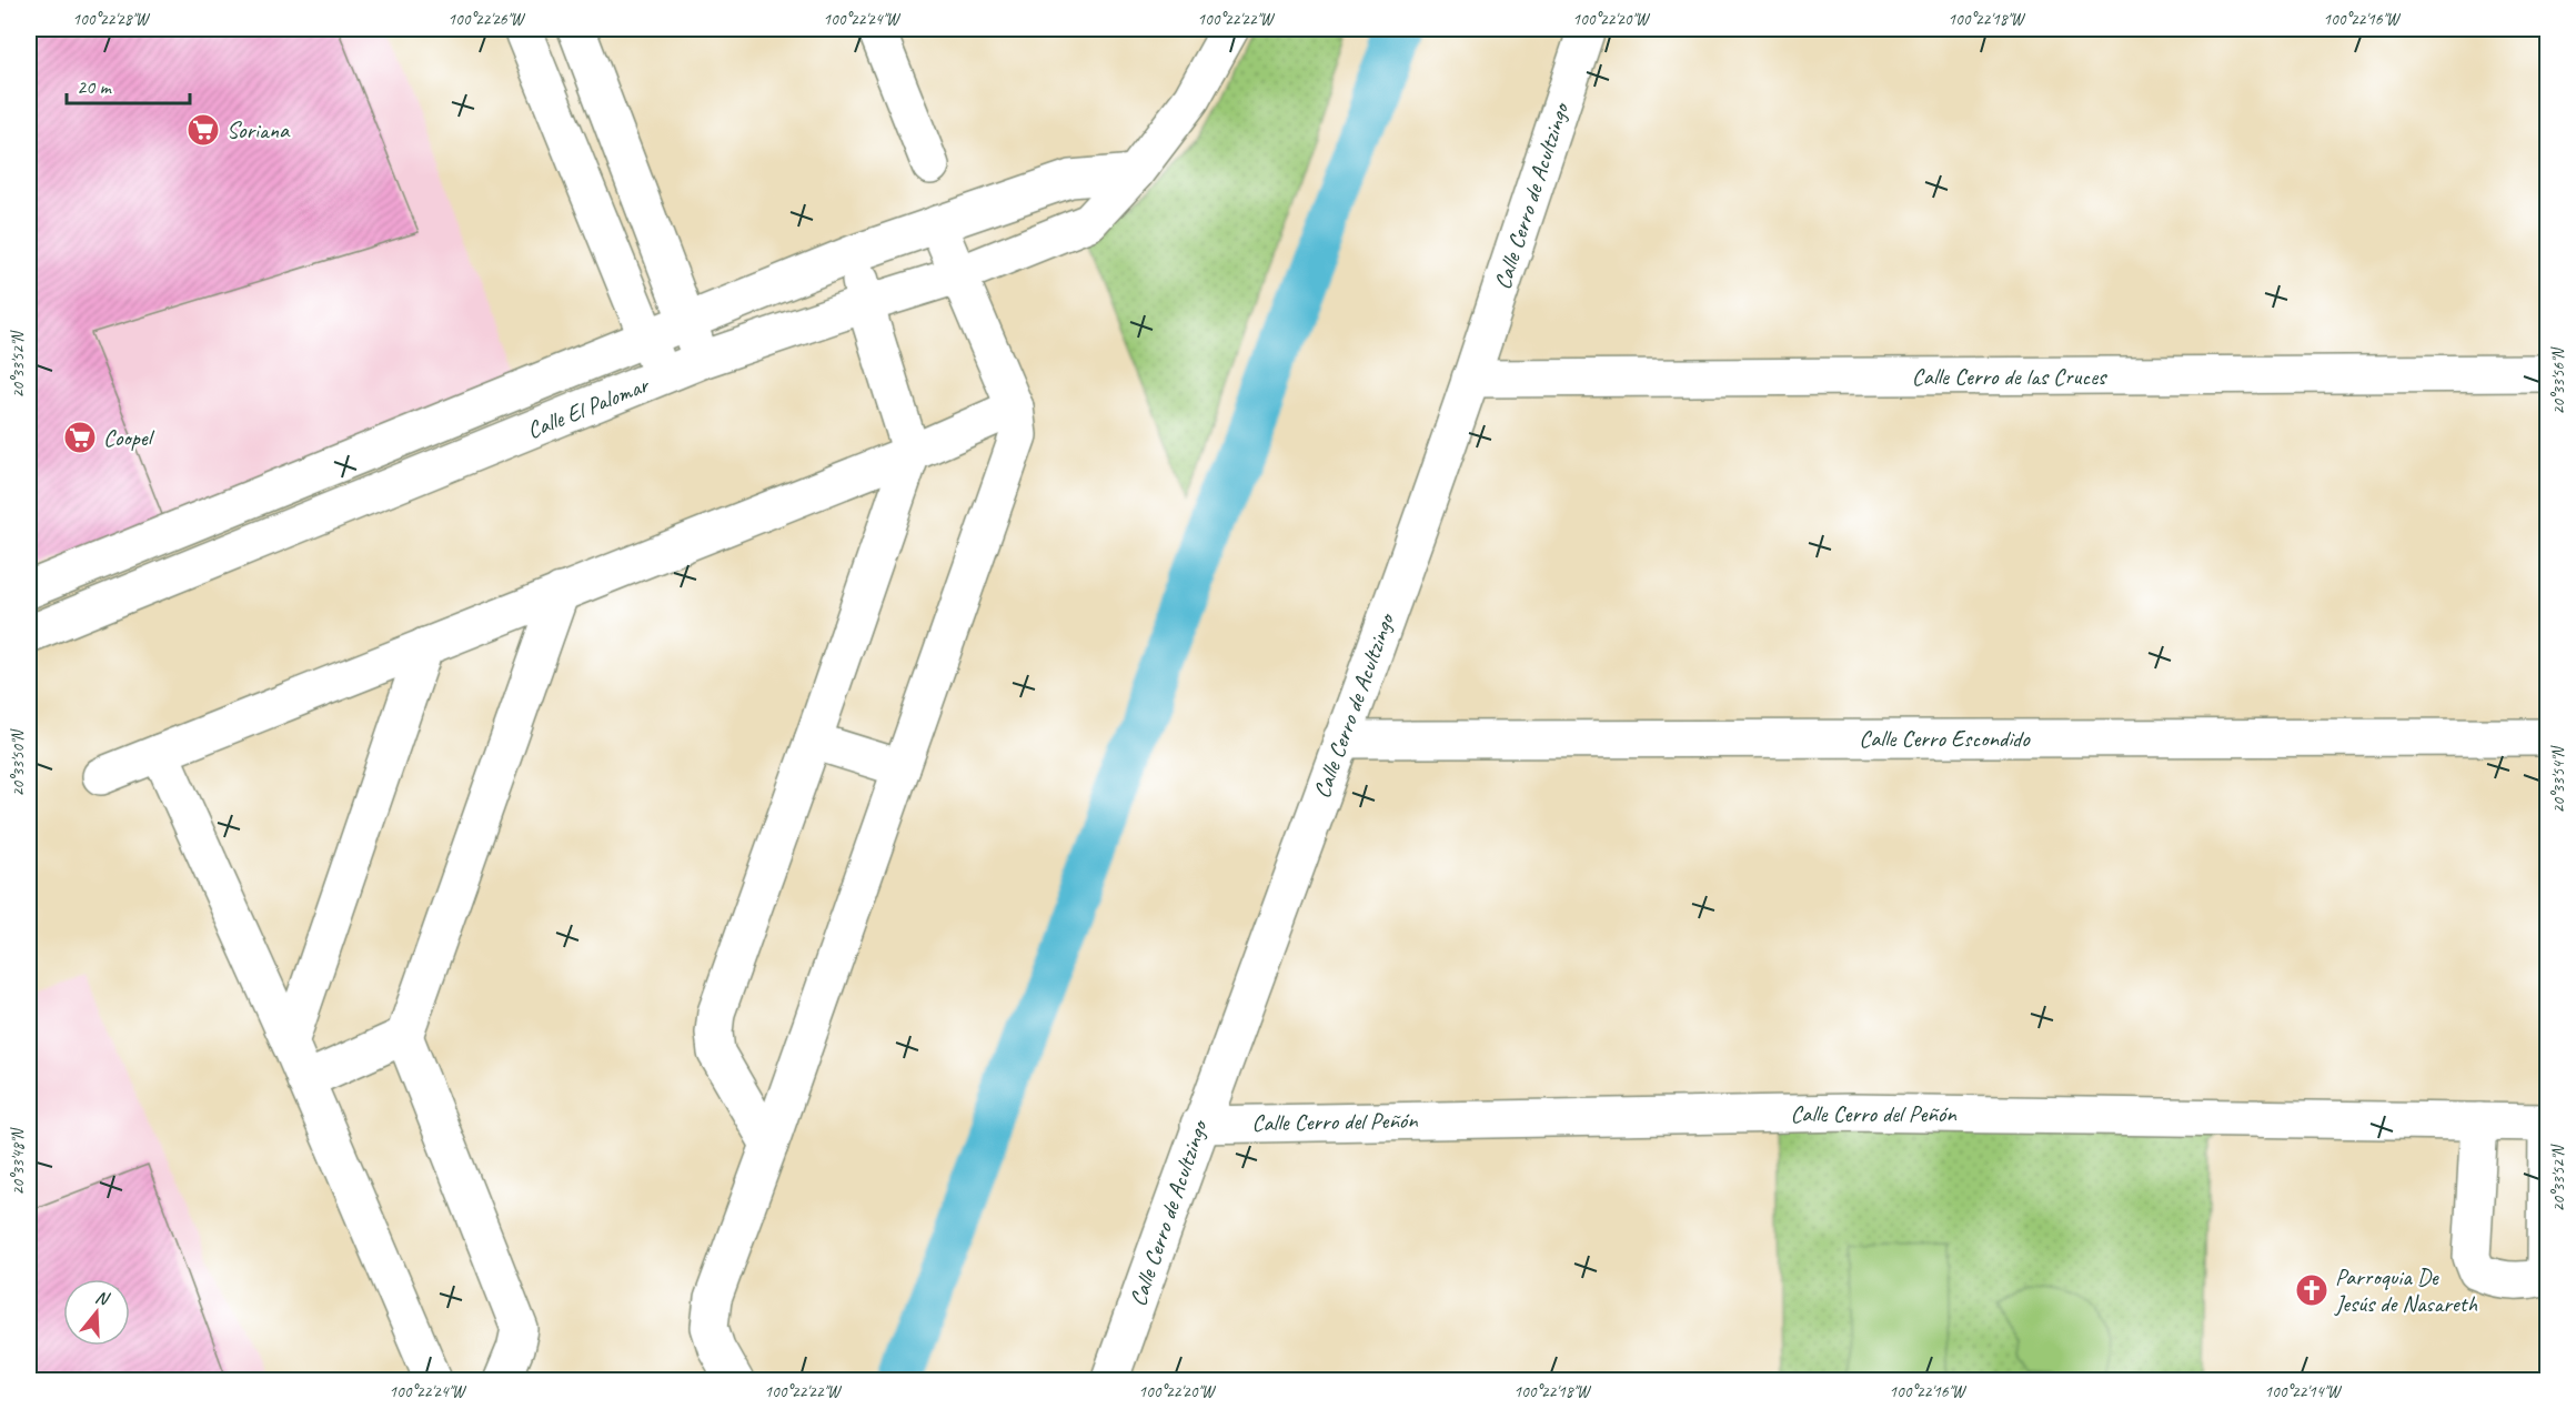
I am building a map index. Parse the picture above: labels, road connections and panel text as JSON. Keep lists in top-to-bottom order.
{
  "streets": {
    "street": [
      "Calle Cerro de Acultzingo",
      "Calle Cerro de las Cruces",
      "Calle El Palomar",
      "Calle Cerro Escondido",
      "Calle Cerro del Peñón"
    ]
  },
  "crossings": [
    ["Calle Cerro de Acultzingo", "Calle Cerro de las Cruces"],
    ["Calle Cerro de Acultzingo", "Calle Cerro Escondido"],
    ["Calle Cerro de Acultzingo", "Calle Cerro del Peñón"]
  ],
  "places": {
    "supermarket": ["Soriana", "Coopel"],
    "church": ["Parroquia De Jesús de Nasareth"]
  },
  "scale_bar": "20 m",
  "north": "top",
  "coordinates": [
    "100°22'28\"W",
    "100°22'26\"W",
    "100°22'24\"W",
    "100°22'22\"W",
    "100°22'20\"W",
    "100°22'18\"W",
    "100°22'16\"W",
    "20°33'52\"N",
    "20°33'56\"N",
    "20°33'50\"N",
    "20°33'54\"N",
    "20°33'48\"N",
    "100°22'14\"W"
  ]
}
